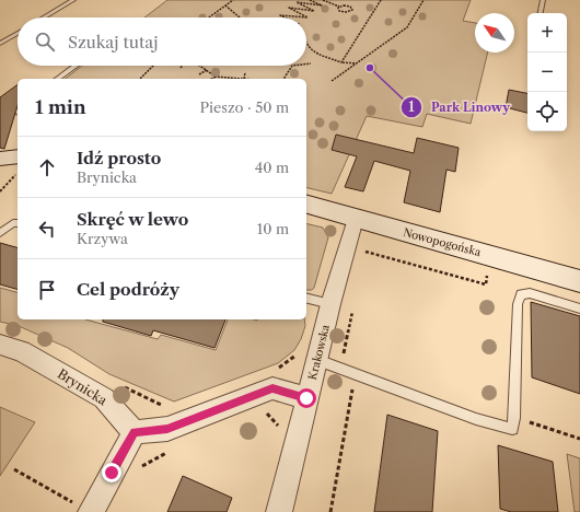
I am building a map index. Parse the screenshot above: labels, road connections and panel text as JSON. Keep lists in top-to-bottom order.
{
  "streets": {
    "street": ["Nowopogońska", "Krakowska", "Brynicka"]
  },
  "crossings": [
    ["Nowopogońska", "Krakowska"]
  ],
  "places": ["Park Linowy"],
  "north": "top left",
  "page": {
    "map_buttons": ["+", "−"],
    "search": "Szukaj tutaj",
    "heading": ["1 min", "Pieszo · 50 m"],
    "list": [
      ["Idź prosto", "Brynicka", "40 m"],
      ["Skręć w lewo", "Krzywa", "10 m"],
      "Cel podróży"
    ]
  }
}
